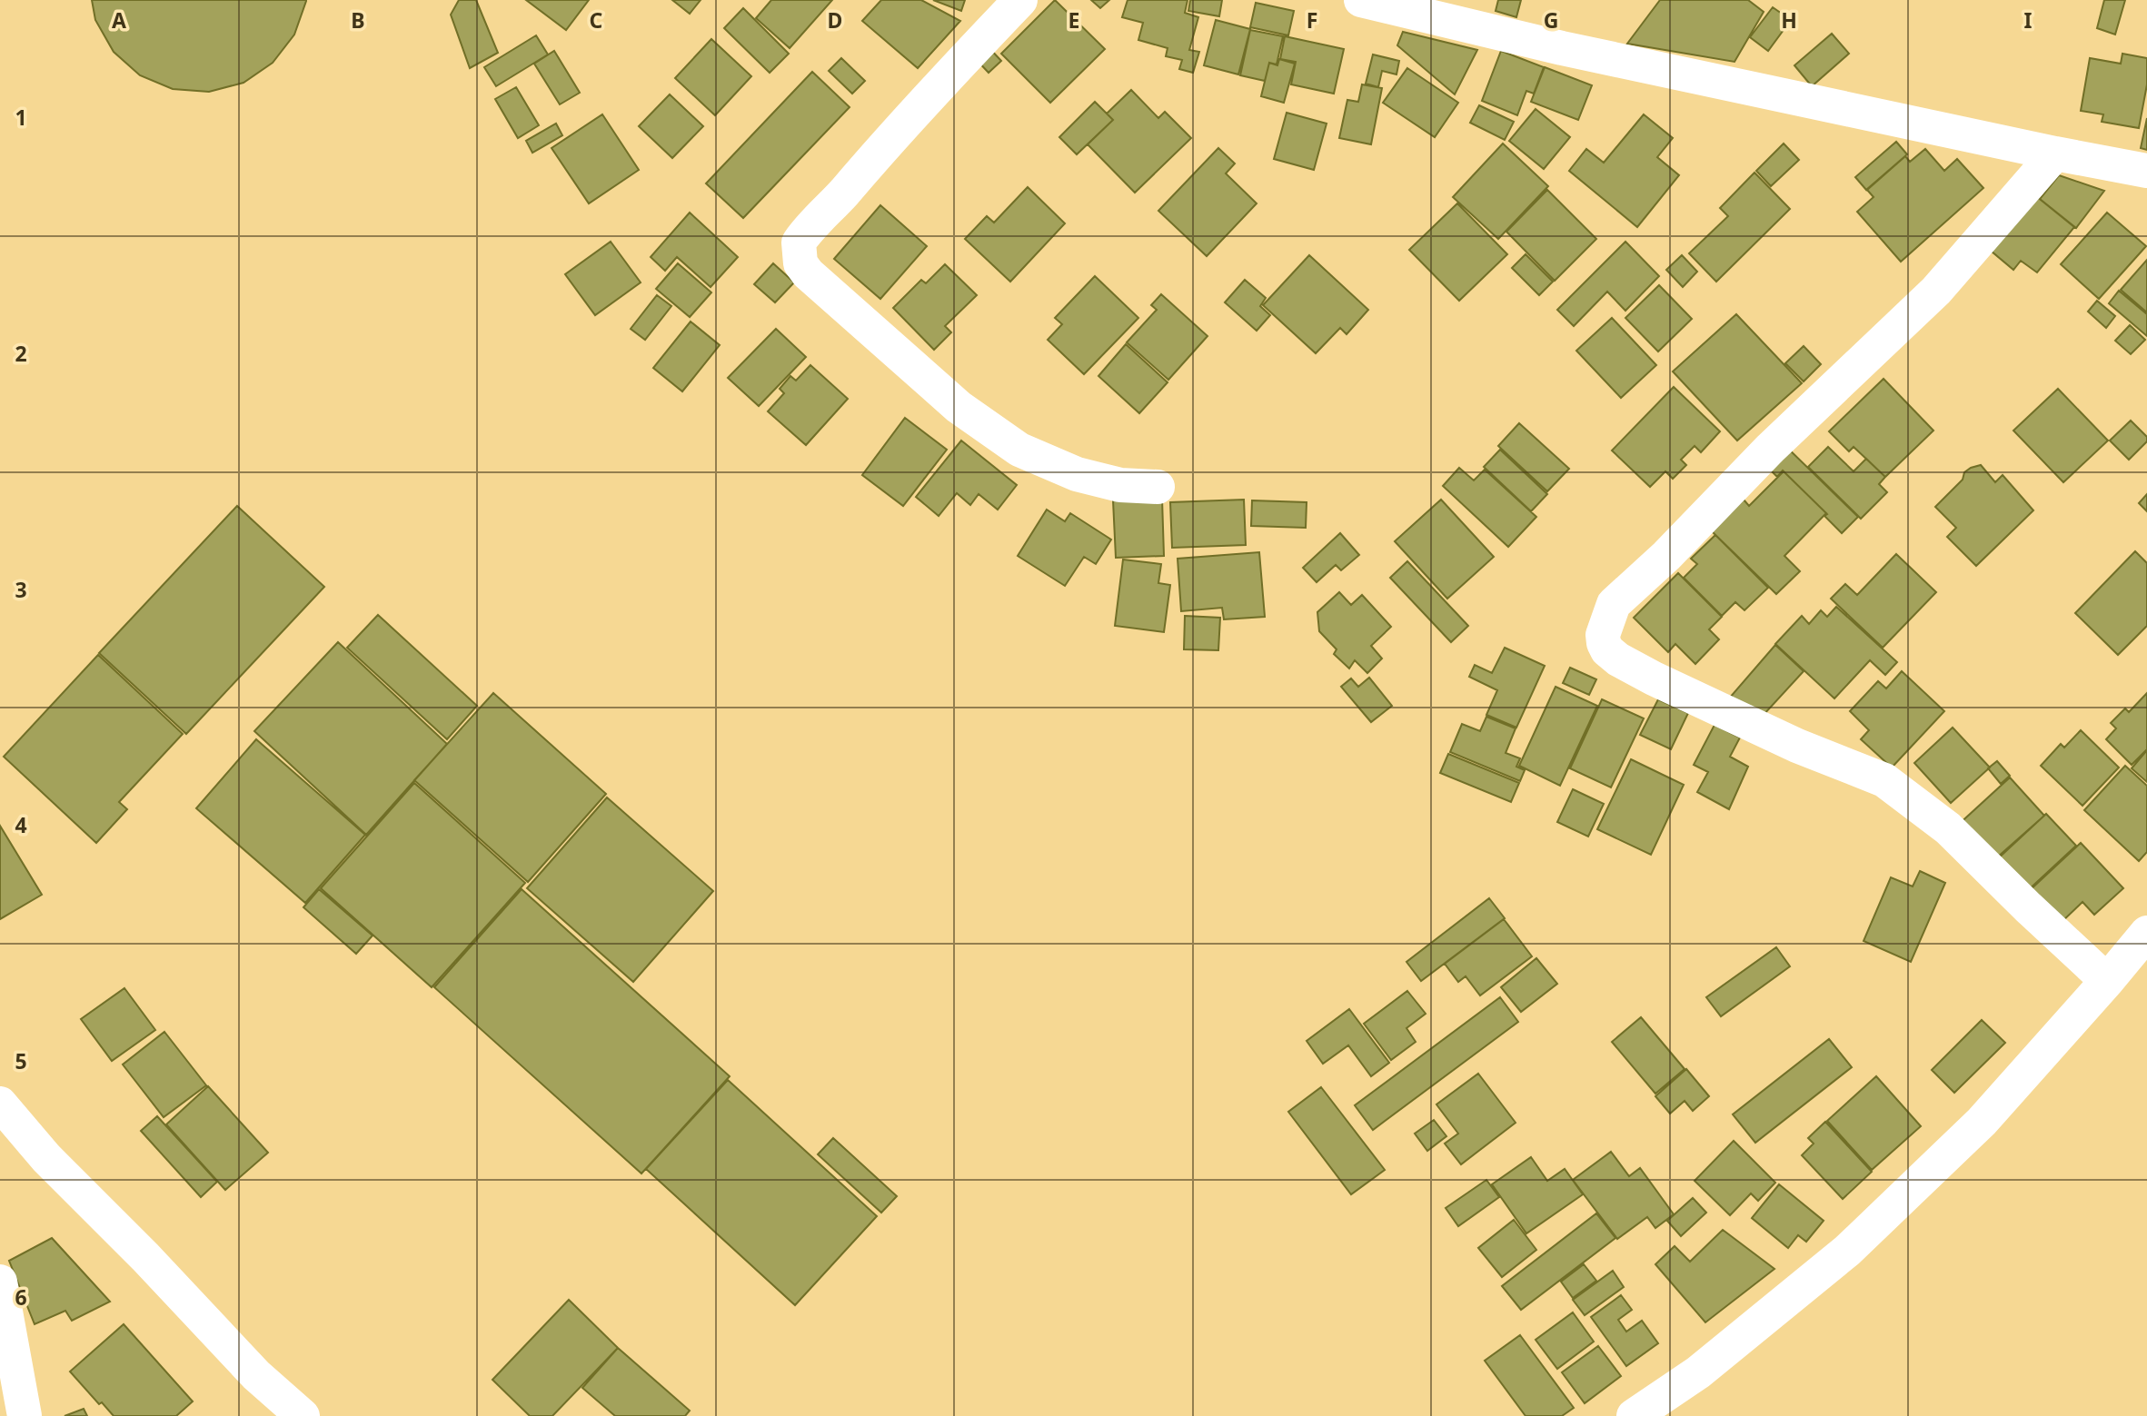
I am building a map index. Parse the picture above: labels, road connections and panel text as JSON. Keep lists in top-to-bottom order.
{
  "grid": {
    "columns": [
      "A",
      "B",
      "C",
      "D",
      "E",
      "F",
      "G",
      "H",
      "I"
    ],
    "rows": [
      "1",
      "2",
      "3",
      "4",
      "5",
      "6"
    ]
  }
}
